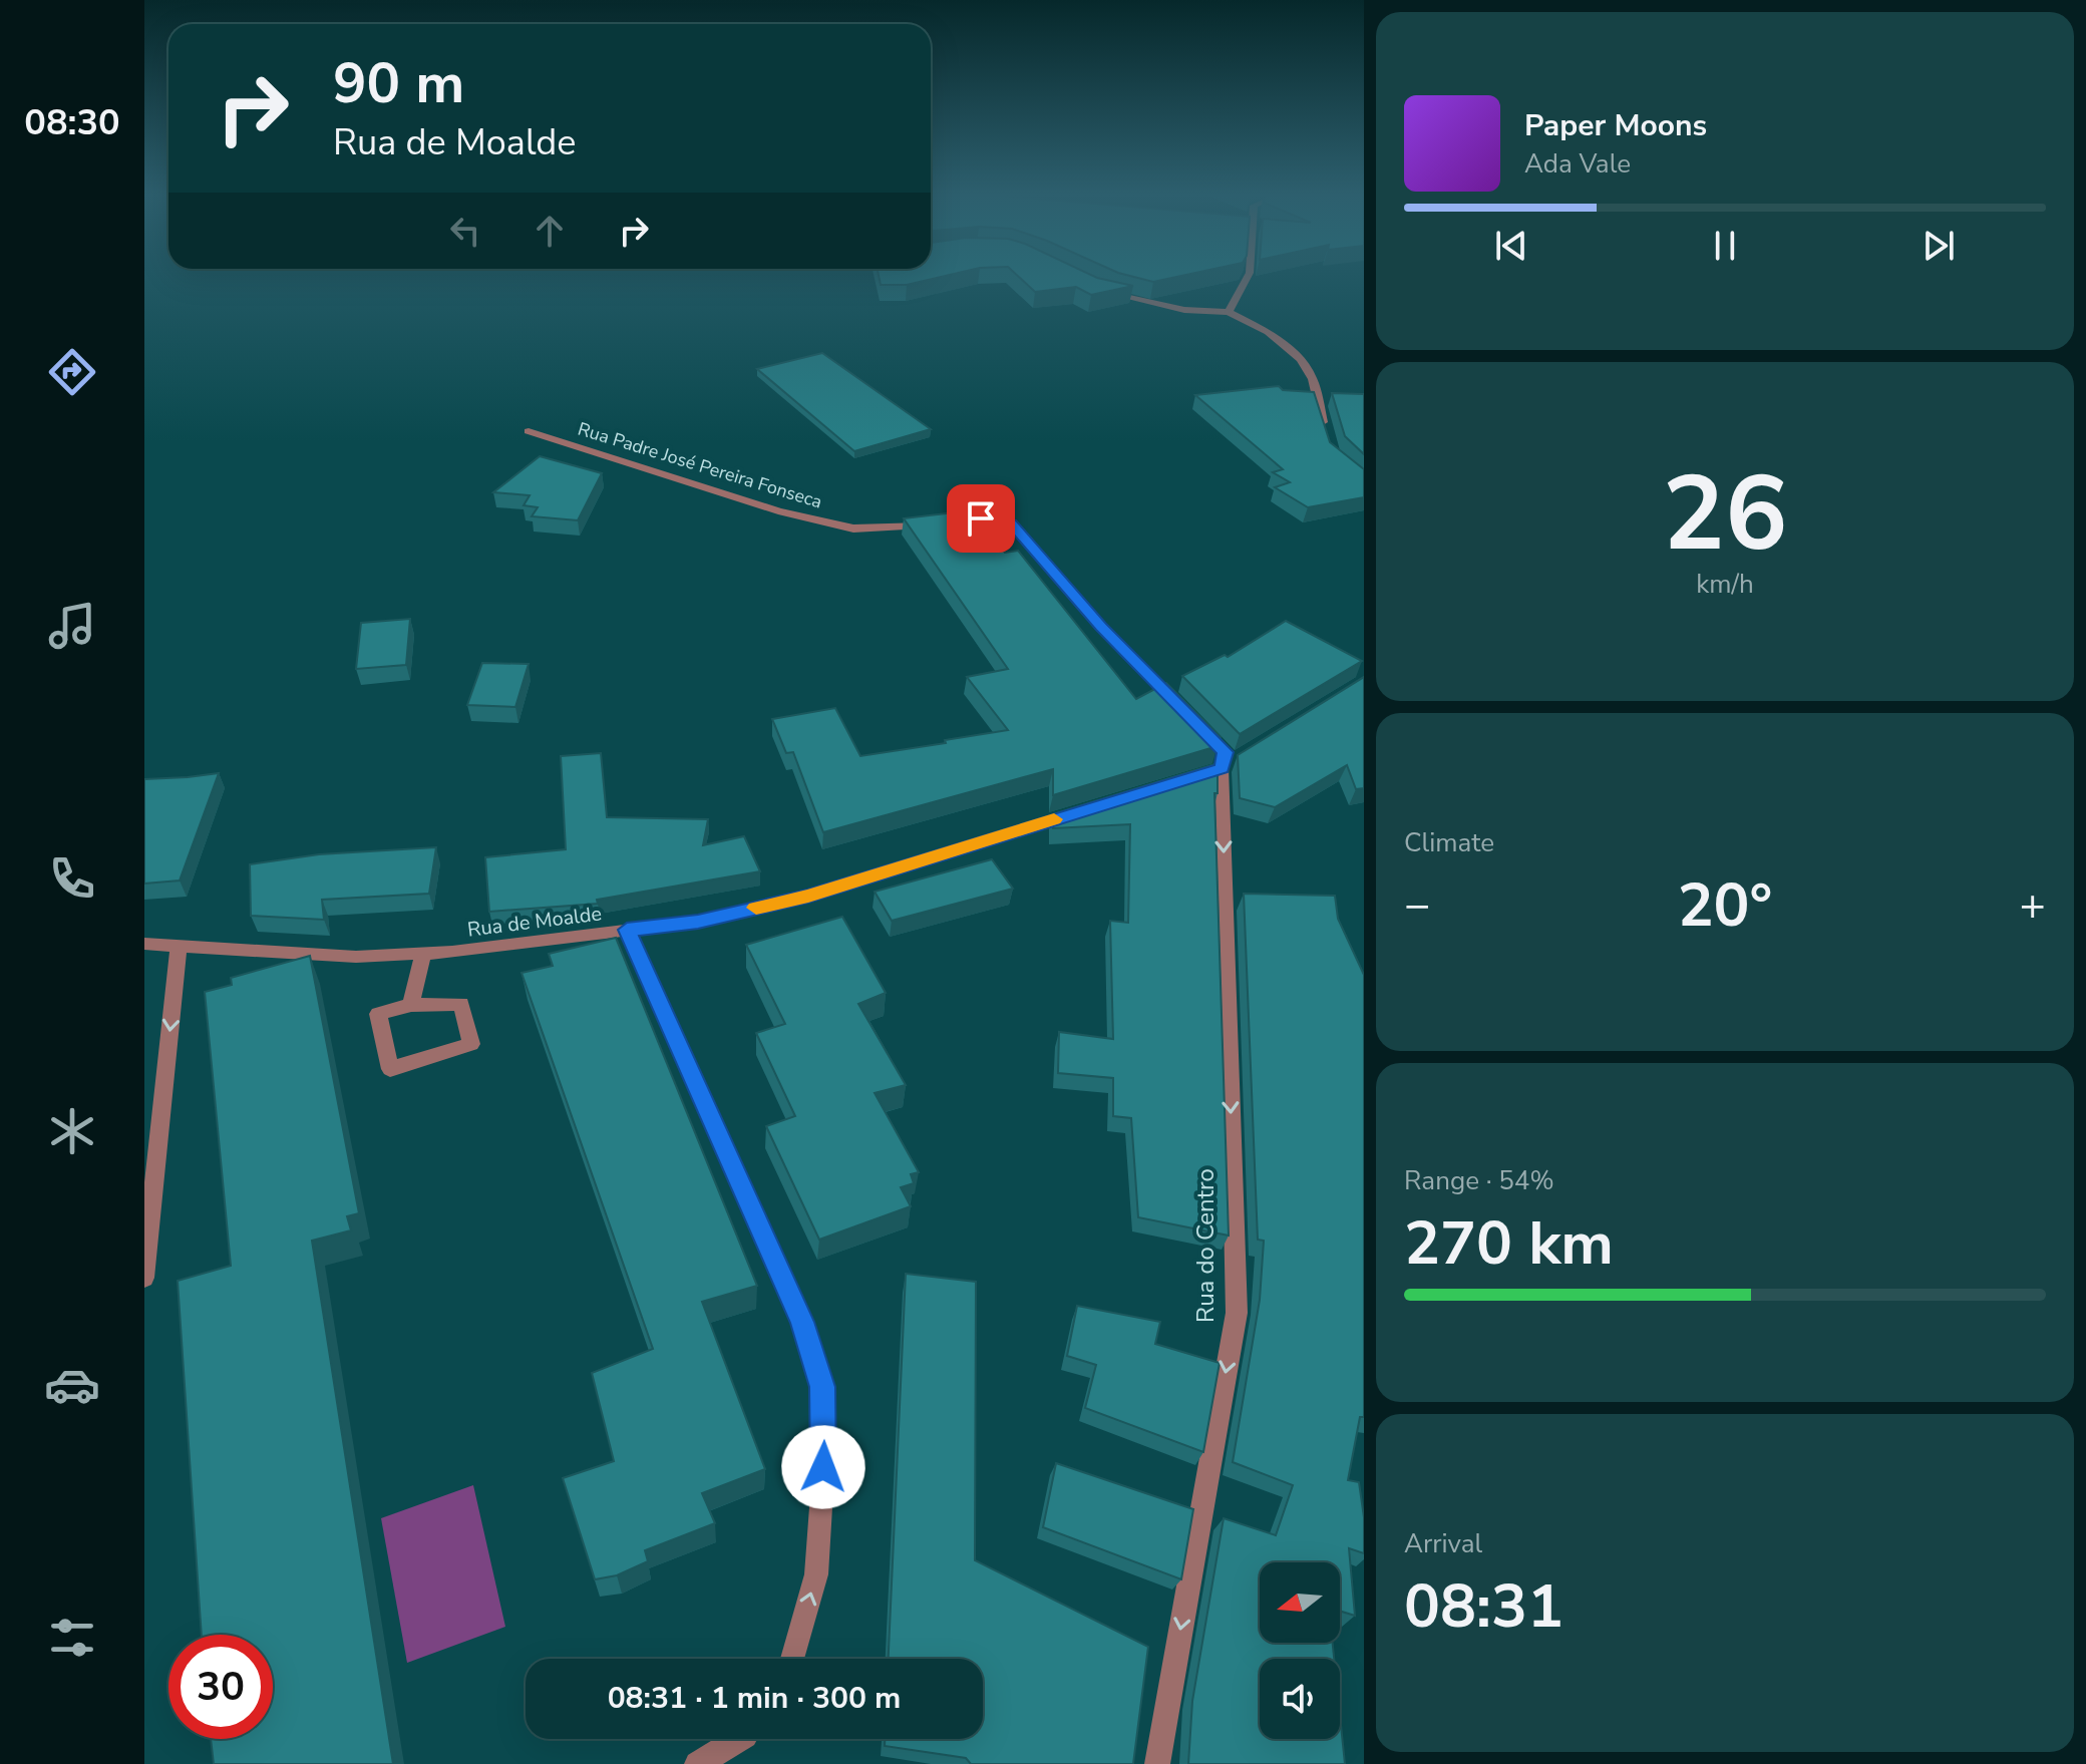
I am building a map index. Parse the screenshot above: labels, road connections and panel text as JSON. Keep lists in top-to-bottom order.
{
  "streets": {
    "street": ["Rua Padre José Pereira Fonseca", "Rua de Moalde", "Rua do Centro"]
  },
  "crossings": [
    ["Rua Padre José Pereira Fonseca", "Rua do Centro"]
  ],
  "one_way": ["Rua do Centro"],
  "north": "left",
  "page": {
    "tabs": "08:30",
    "turn": ["90 m", "Rua de Moalde"],
    "song": ["Paper Moons", "Ada Vale"],
    "tile": [
      ["26", "km/h"],
      "Climate",
      ["Range · 54%", "270 km"],
      ["Arrival", "08:31"]
    ],
    "heat": ["−", "20°", "+"],
    "limit": "30",
    "trip": "08:31 · 1 min · 300 m"
  }
}
